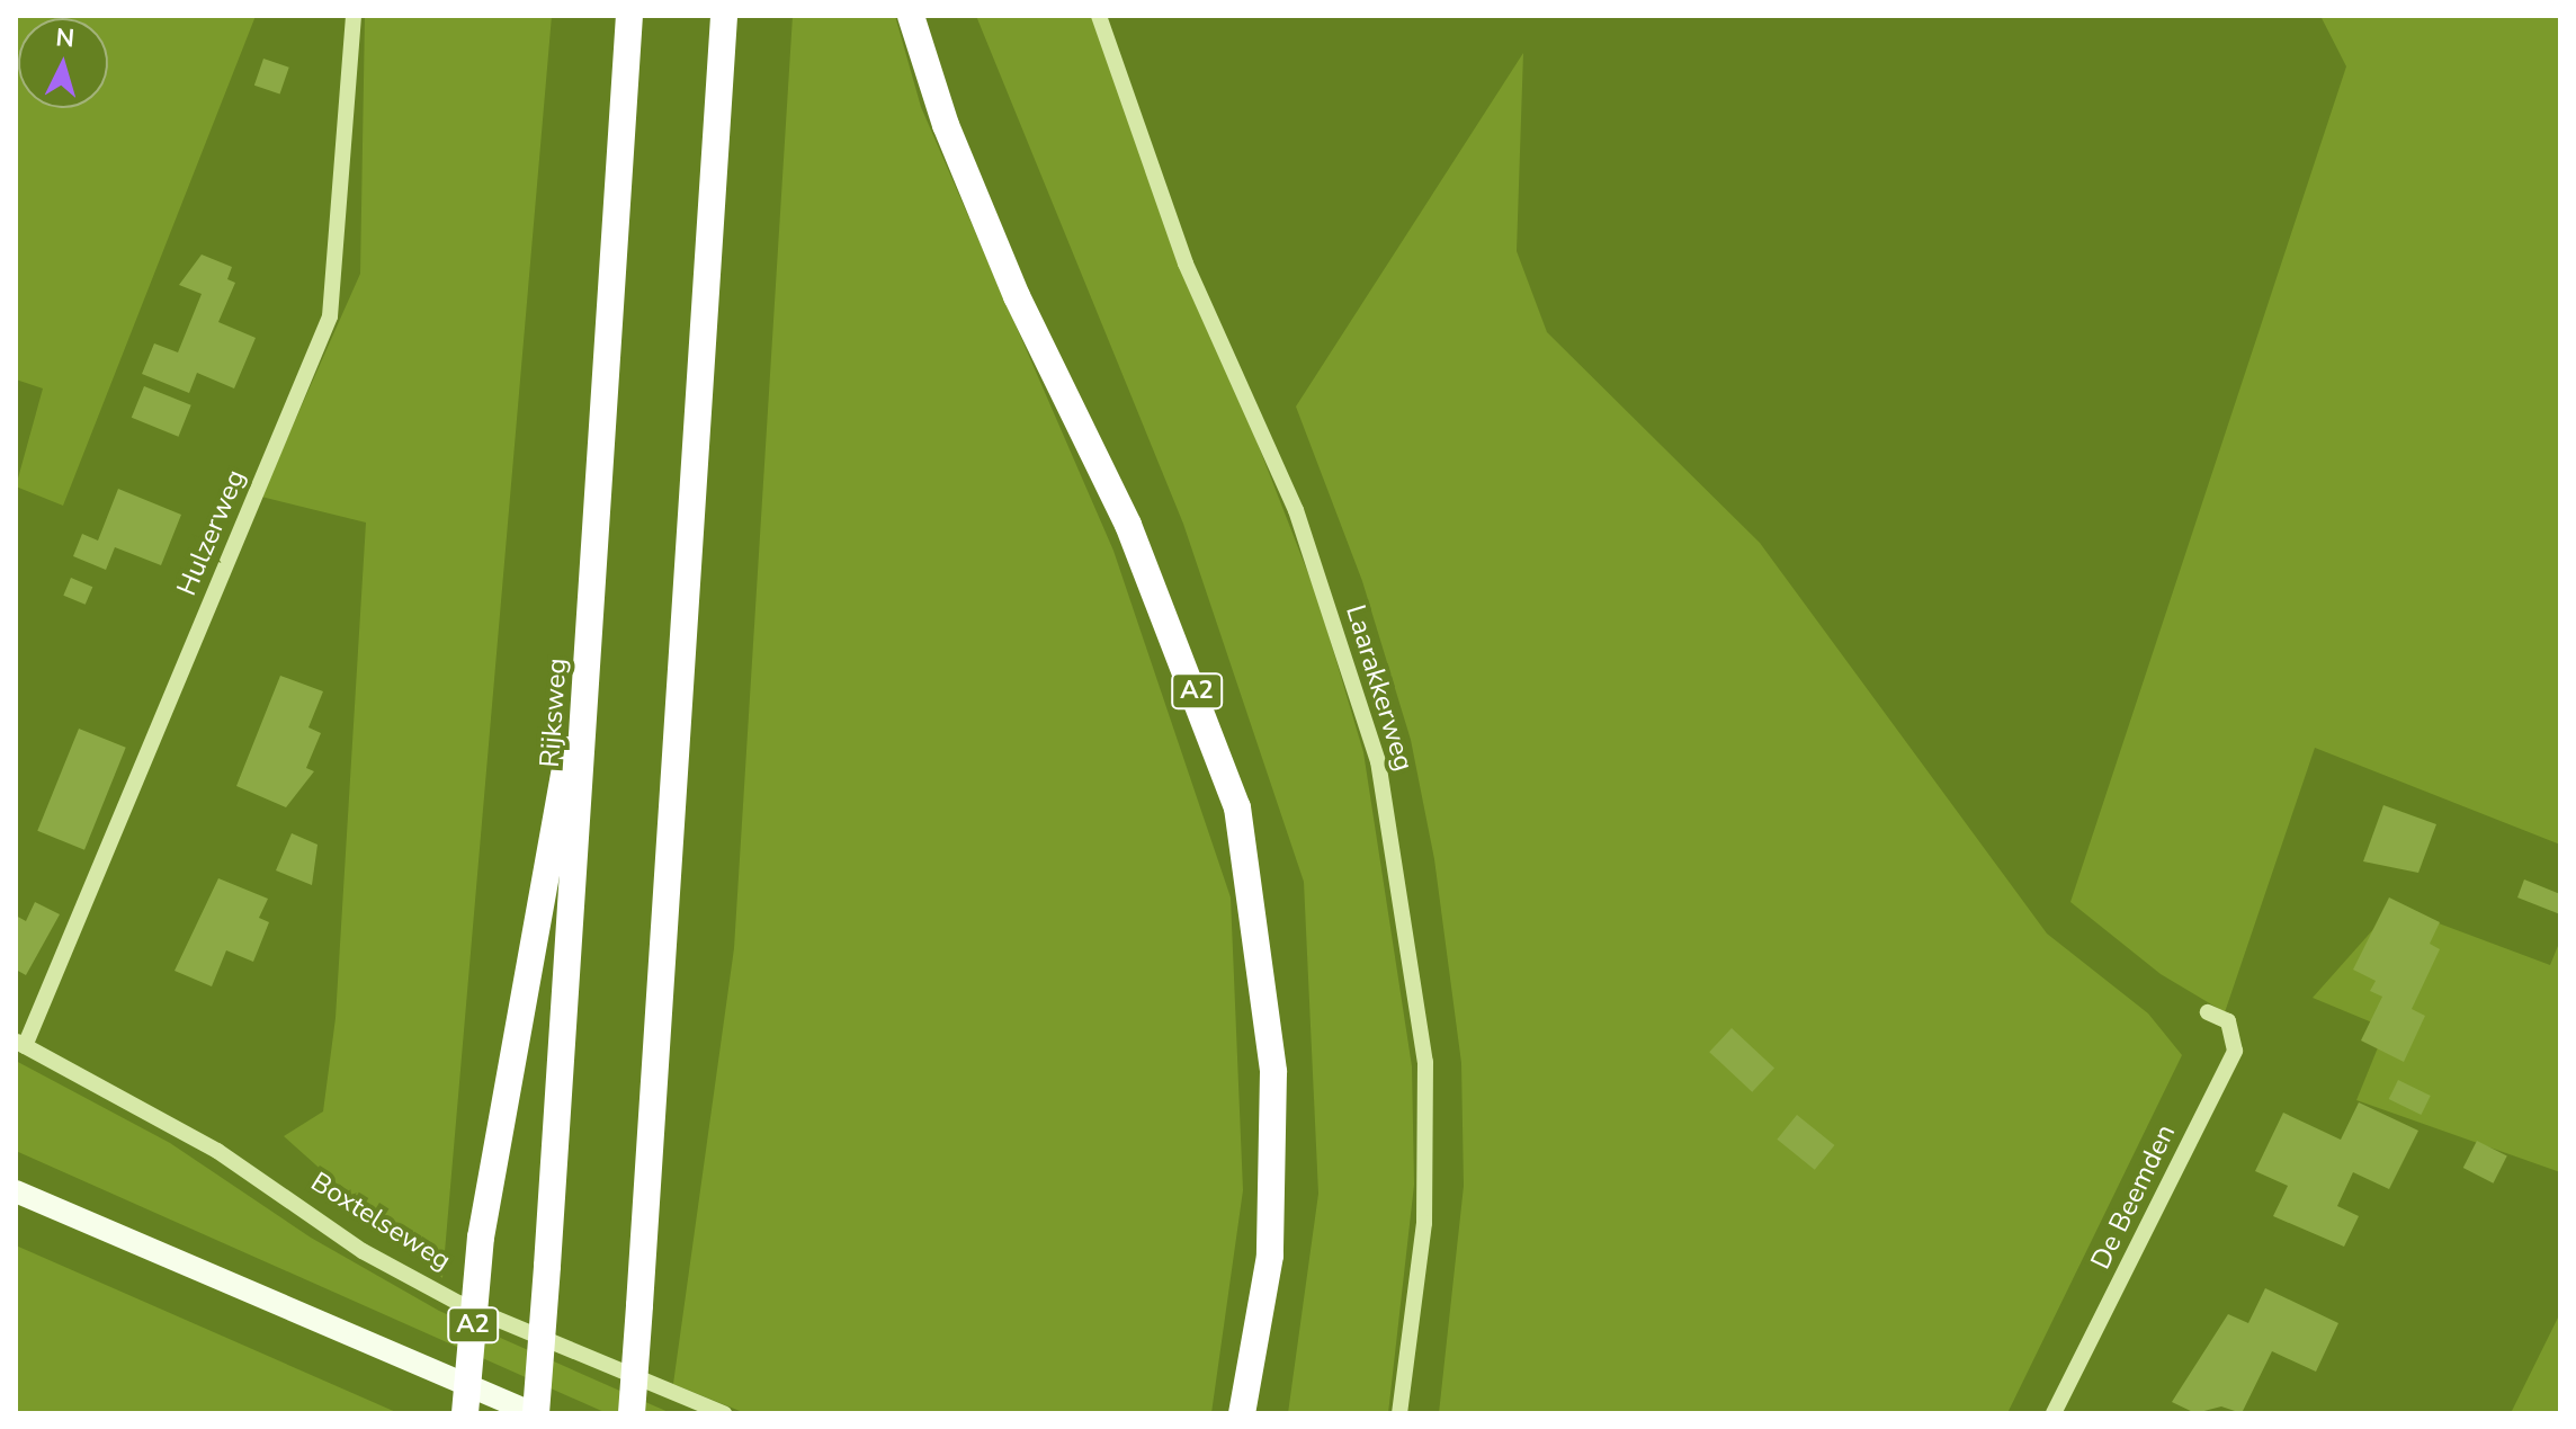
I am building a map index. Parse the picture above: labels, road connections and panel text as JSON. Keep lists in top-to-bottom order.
{
  "streets": {
    "highway": ["A2", "Rijksweg"],
    "street": [
      "Hulzerweg",
      "Laarakkerweg",
      "De Beemden",
      "Boxtelseweg"
    ]
  },
  "crossings": [
    ["Hulzerweg", "Boxtelseweg"],
    ["A2", "Rijksweg"]
  ],
  "north": "top"
}
